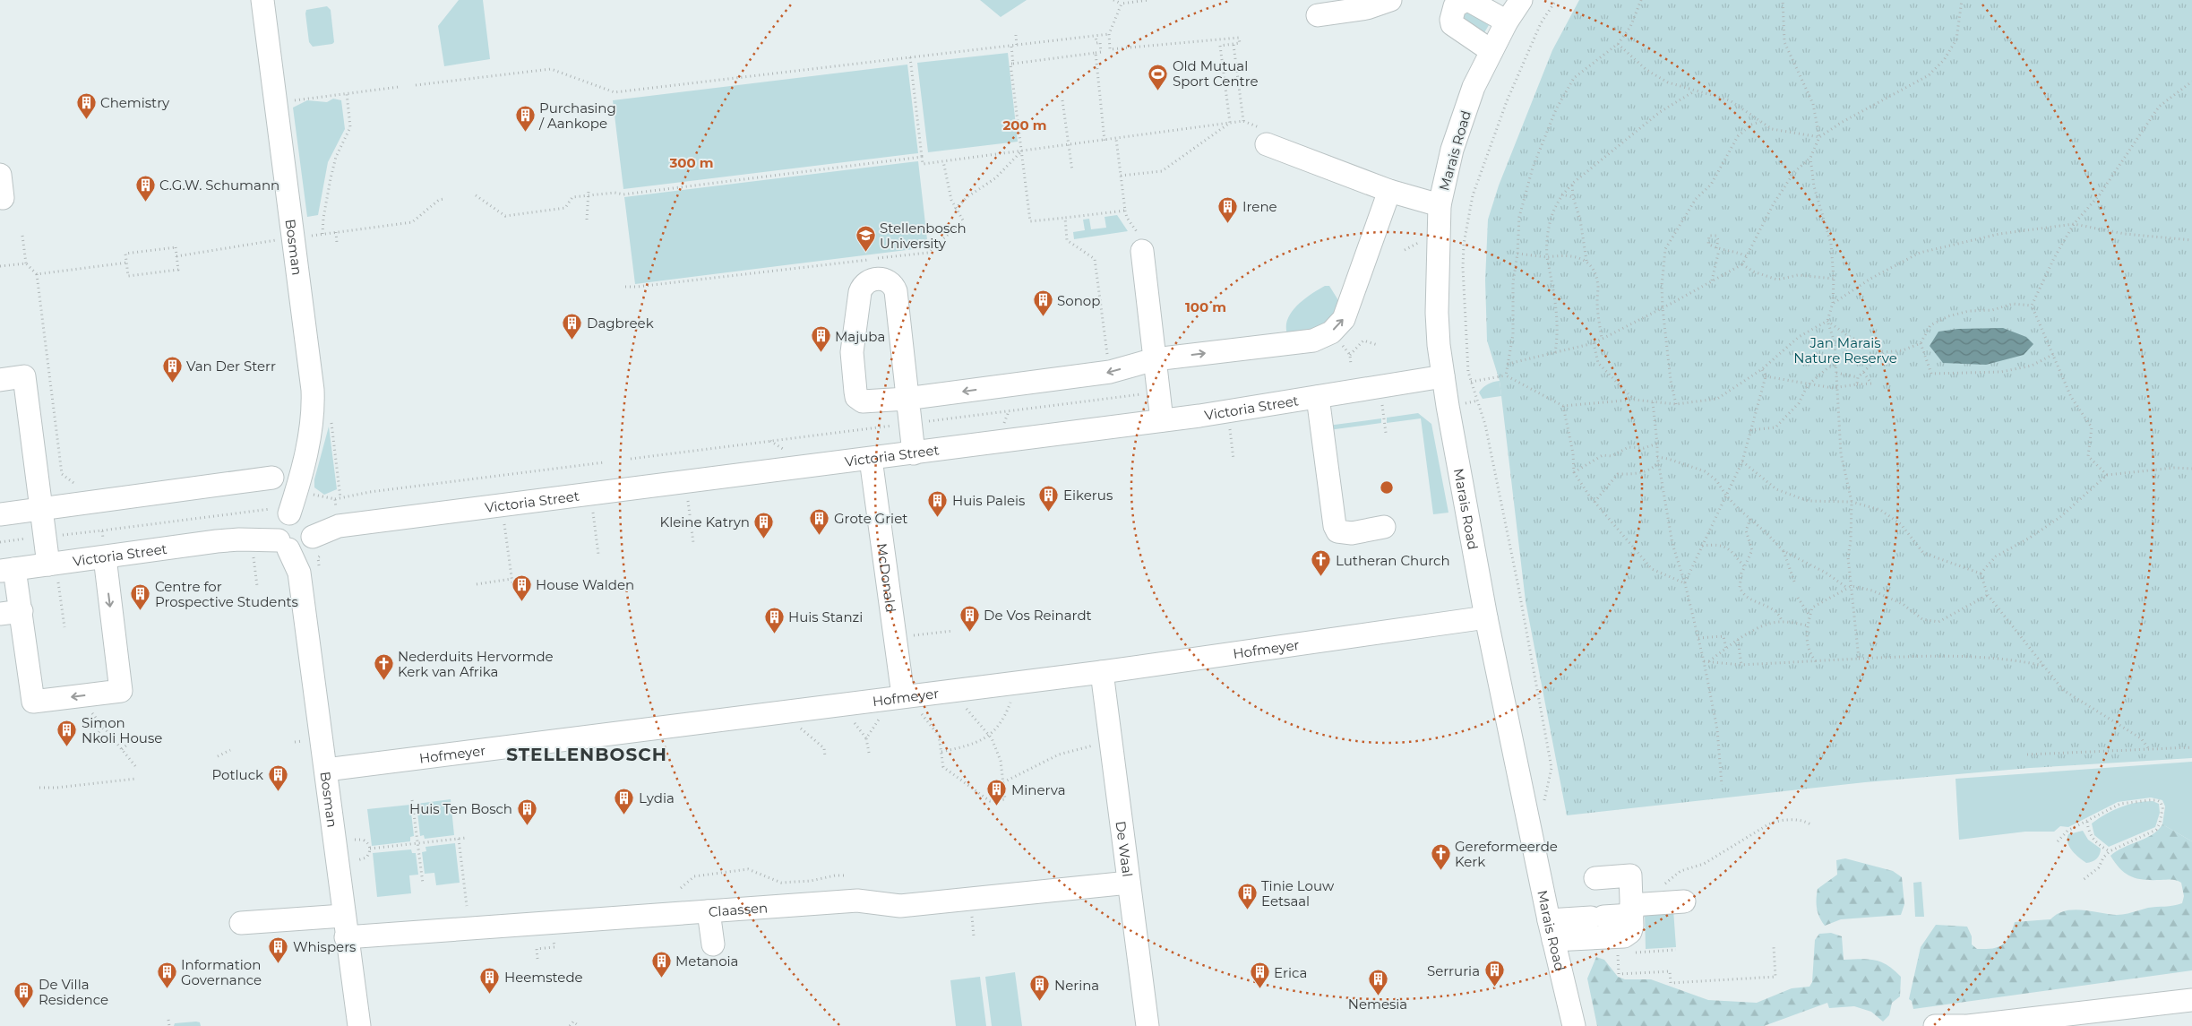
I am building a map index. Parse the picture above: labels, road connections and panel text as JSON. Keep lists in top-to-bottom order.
{
  "streets": {
    "street": [
      "Marais Road",
      "Bosman",
      "Victoria Street",
      "McDonald",
      "Hofmeyer",
      "De Waal",
      "Claassen"
    ]
  },
  "crossings": [
    ["Marais Road", "Victoria Street"],
    ["Marais Road", "Hofmeyer"],
    ["Bosman", "Victoria Street"],
    ["Bosman", "Hofmeyer"],
    ["Bosman", "Claassen"],
    ["Victoria Street", "McDonald"],
    ["McDonald", "Hofmeyer"],
    ["Hofmeyer", "De Waal"],
    ["De Waal", "Claassen"]
  ],
  "districts": ["STELLENBOSCH"],
  "parks": ["Jan Marais Nature Reserve"],
  "places": {
    "sports": ["Old Mutual Sport Centre"],
    "building": [
      "Chemistry",
      "Purchasing / Aankope",
      "C.G.W. Schumann",
      "Irene",
      "Sonop",
      "Dagbreek",
      "Majuba",
      "Van Der Sterr",
      "Eikerus",
      "Huis Paleis",
      "Grote Griet",
      "Kleine Katryn",
      "House Walden",
      "Centre for Prospective Students",
      "De Vos Reinardt",
      "Huis Stanzi",
      "Simon Nkoli House",
      "Potluck",
      "Minerva",
      "Lydia",
      "Huis Ten Bosch",
      "Tinie Louw Eetsaal",
      "Whispers",
      "Metanoia",
      "Serruria",
      "Information Governance",
      "Erica",
      "Heemstede",
      "Nemesia",
      "Nerina",
      "De Villa Residence"
    ],
    "school or university": ["Stellenbosch University"],
    "church": ["Lutheran Church", "Nederduits Hervormde Kerk van Afrika", "Gereformeerde Kerk"]
  },
  "rings": ["200 m", "300 m", "100 m"]
}
